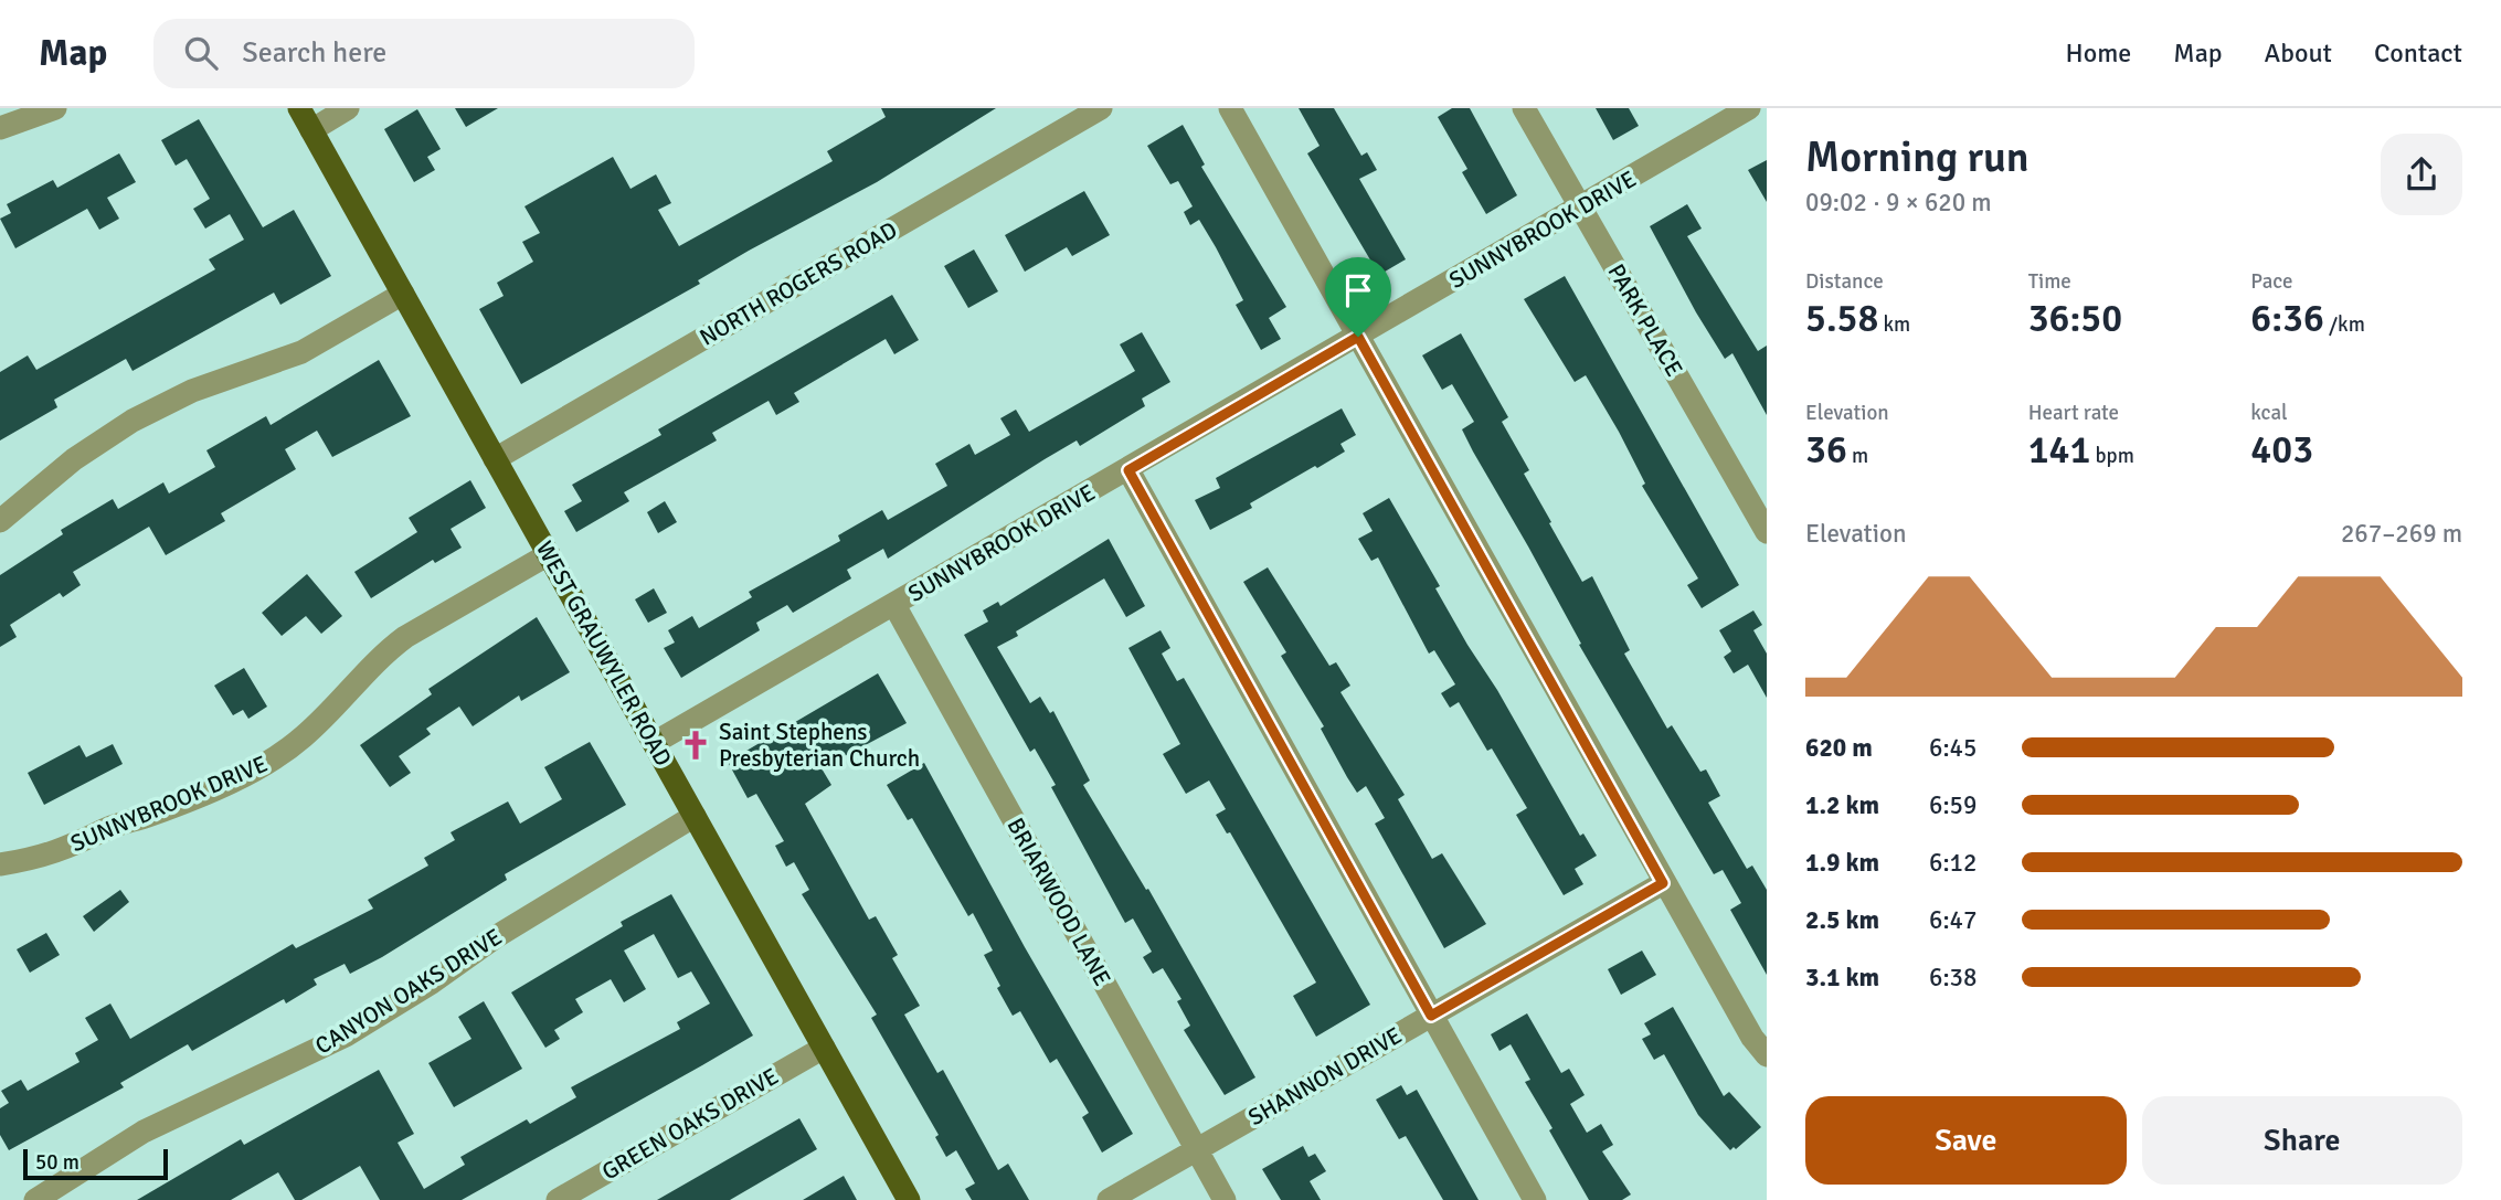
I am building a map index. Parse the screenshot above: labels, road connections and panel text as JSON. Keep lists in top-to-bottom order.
{
  "streets": {
    "main road": ["WEST GRAUWYLER ROAD"],
    "street": [
      "SUNNYBROOK DRIVE",
      "NORTH ROGERS ROAD",
      "PARK PLACE",
      "BRIARWOOD LANE",
      "CANYON OAKS DRIVE",
      "SHANNON DRIVE",
      "GREEN OAKS DRIVE"
    ]
  },
  "crossings": [
    ["SUNNYBROOK DRIVE", "PARK PLACE"],
    ["SUNNYBROOK DRIVE", "WEST GRAUWYLER ROAD"],
    ["SUNNYBROOK DRIVE", "BRIARWOOD LANE"],
    ["NORTH ROGERS ROAD", "WEST GRAUWYLER ROAD"],
    ["WEST GRAUWYLER ROAD", "CANYON OAKS DRIVE"],
    ["WEST GRAUWYLER ROAD", "GREEN OAKS DRIVE"],
    ["BRIARWOOD LANE", "SHANNON DRIVE"]
  ],
  "places": {
    "church": ["Saint Stephens Presbyterian Church"]
  },
  "scale_bar": "50 m",
  "page": {
    "header": "Map",
    "search": "Search here",
    "nav": [
      "Home",
      "Map",
      "About",
      "Contact"
    ],
    "heading": ["Morning run", "09:02 · 9 × 620 m"],
    "stats": [
      ["Distance", "5.58 km"],
      ["Time", "36:50"],
      ["Pace", "6:36 /km"],
      ["Elevation", "36 m"],
      ["Heart rate", "141 bpm"],
      ["kcal", "403"]
    ],
    "chart": ["Elevation", "267–269 m"],
    "list": [
      {
        "name": "620 m",
        "note": "6:45"
      },
      {
        "name": "1.2 km",
        "note": "6:59"
      },
      {
        "name": "1.9 km",
        "note": "6:12"
      },
      {
        "name": "2.5 km",
        "note": "6:47"
      },
      {
        "name": "3.1 km",
        "note": "6:38"
      }
    ],
    "buttons": ["Save", "Share"],
    "scale": "50 m"
  }
}
